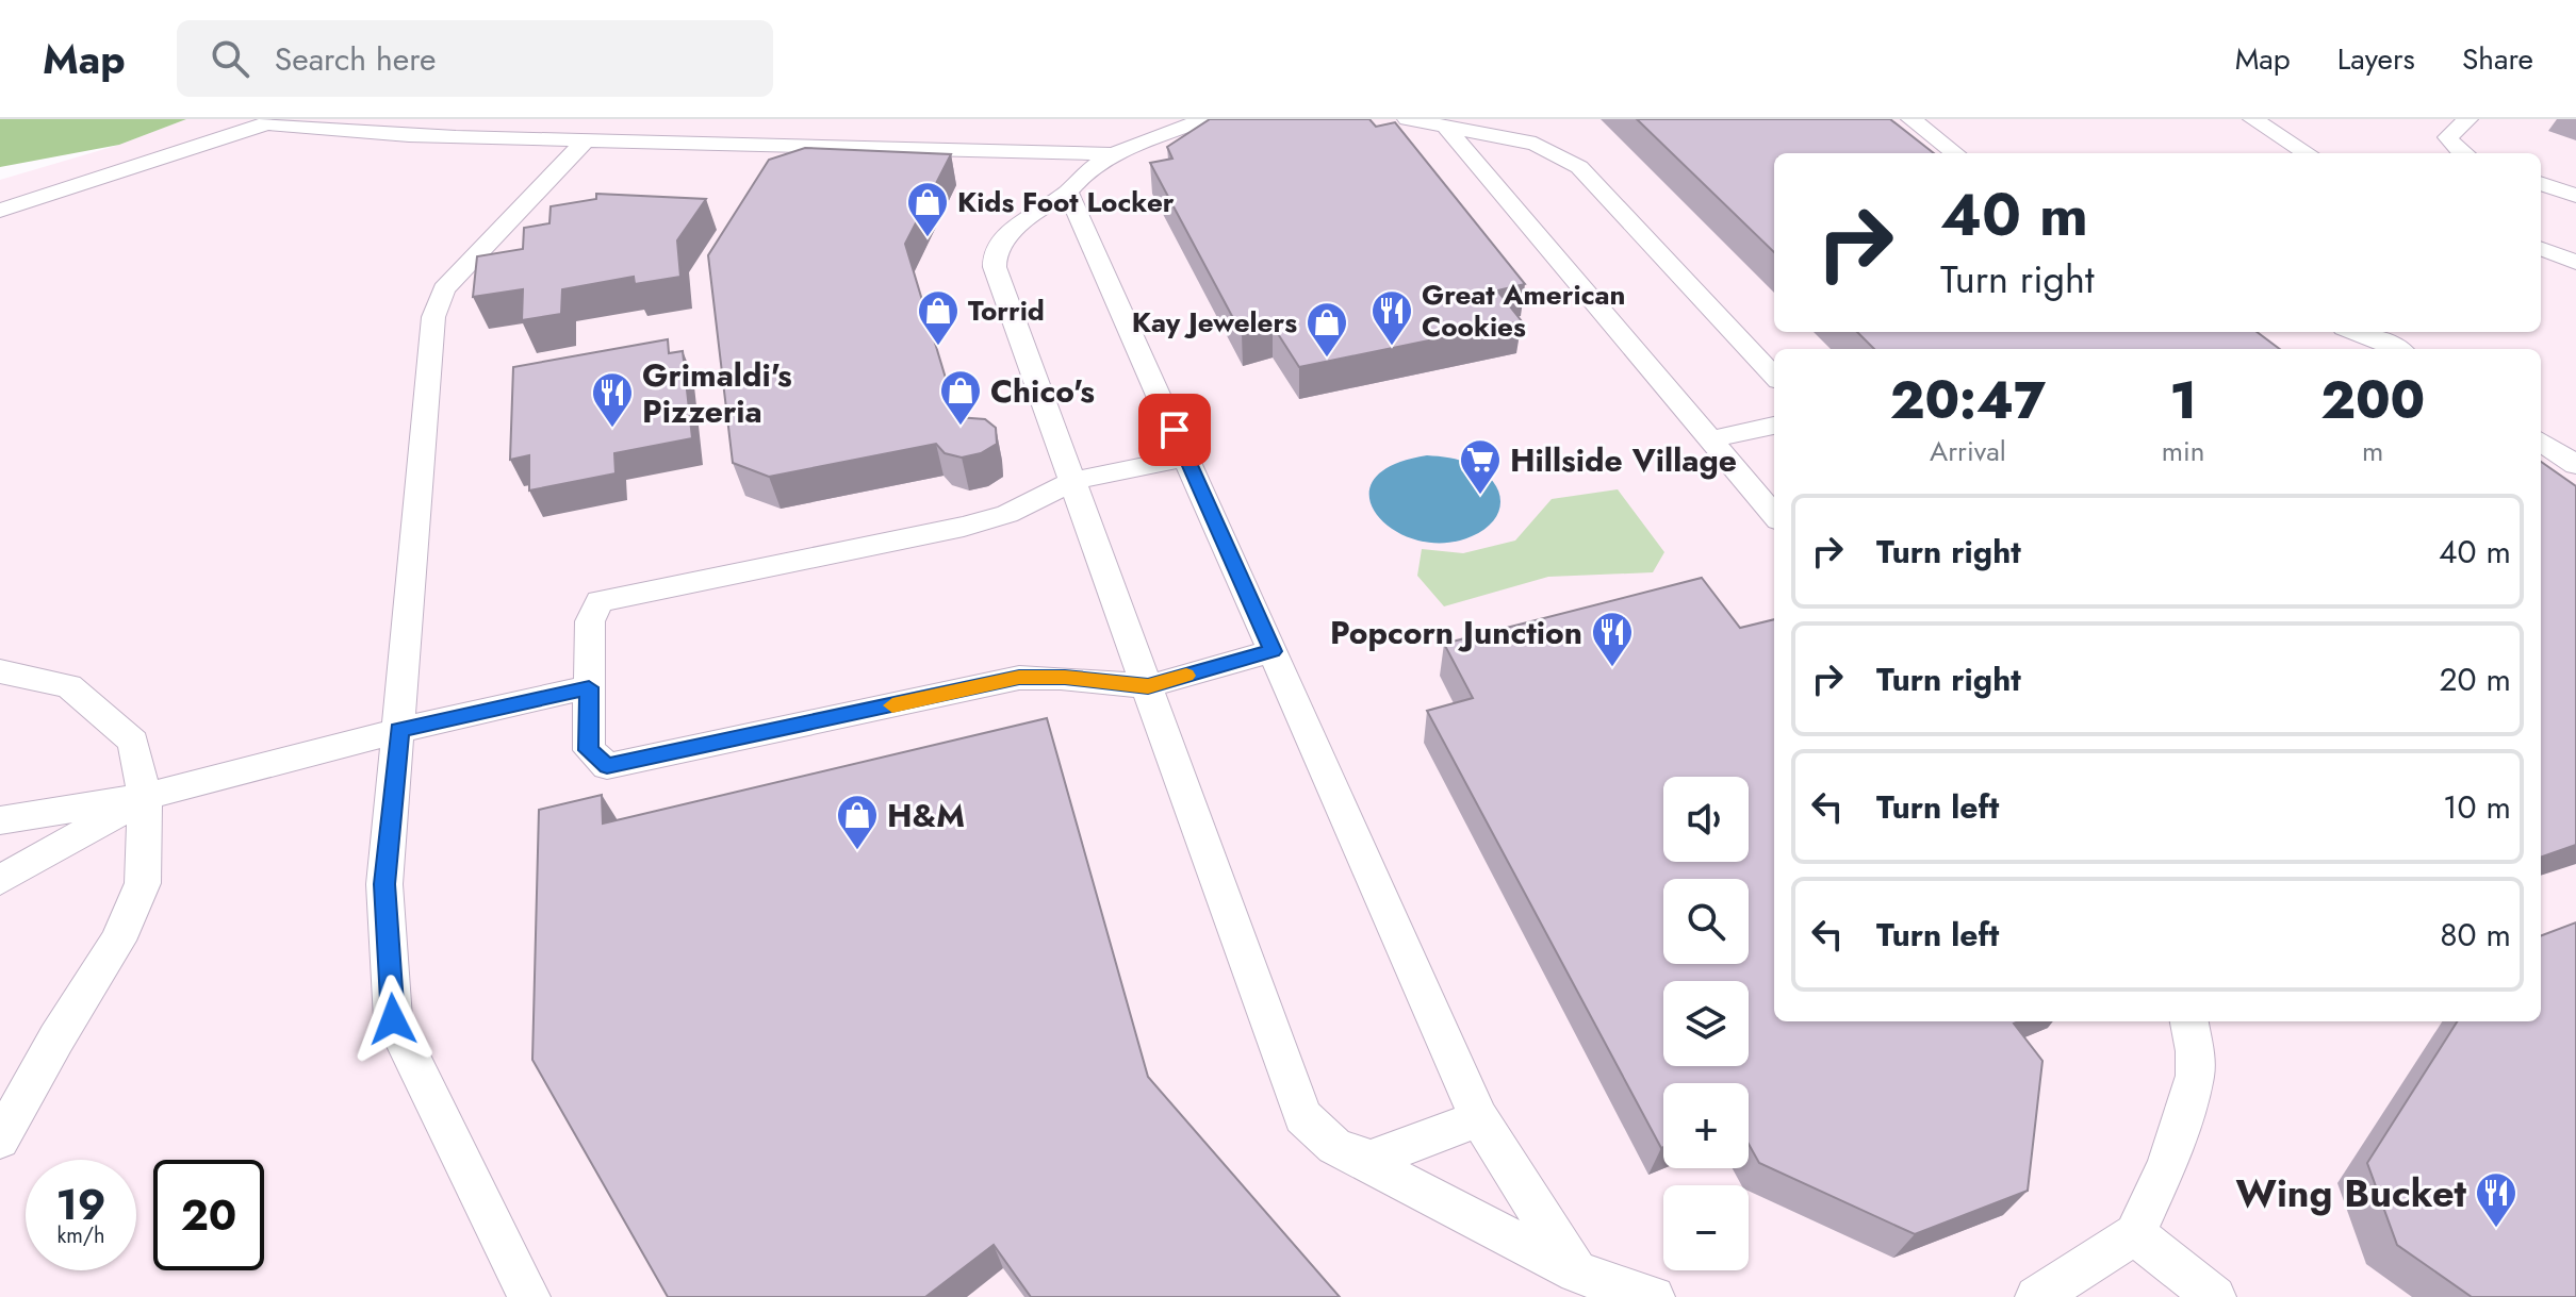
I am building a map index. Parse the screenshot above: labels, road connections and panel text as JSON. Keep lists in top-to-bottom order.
{
  "places": {
    "shop": [
      "Kids Foot Locker",
      "Torrid",
      "Kay Jewelers",
      "Chico's",
      "H&M"
    ],
    "restaurant": [
      "Great American Cookies",
      "Grimaldi's Pizzeria",
      "Popcorn Junction",
      "Wing Bucket"
    ],
    "supermarket": ["Hillside Village"]
  },
  "page": {
    "header": "Map",
    "search": "Search here",
    "nav": ["Map", "Layers", "Share"],
    "turn": ["40 m", "Turn right"],
    "eta": [
      "20:47",
      "Arrival",
      "1",
      "min",
      "200",
      "m"
    ],
    "list": [
      {
        "name": "Turn right",
        "value": "40 m"
      },
      {
        "name": "Turn right",
        "value": "20 m"
      },
      {
        "name": "Turn left",
        "value": "10 m"
      },
      {
        "name": "Turn left",
        "value": "80 m"
      }
    ],
    "map_buttons": ["+", "−"],
    "speed": "19 km/h",
    "limit": "20"
  }
}
